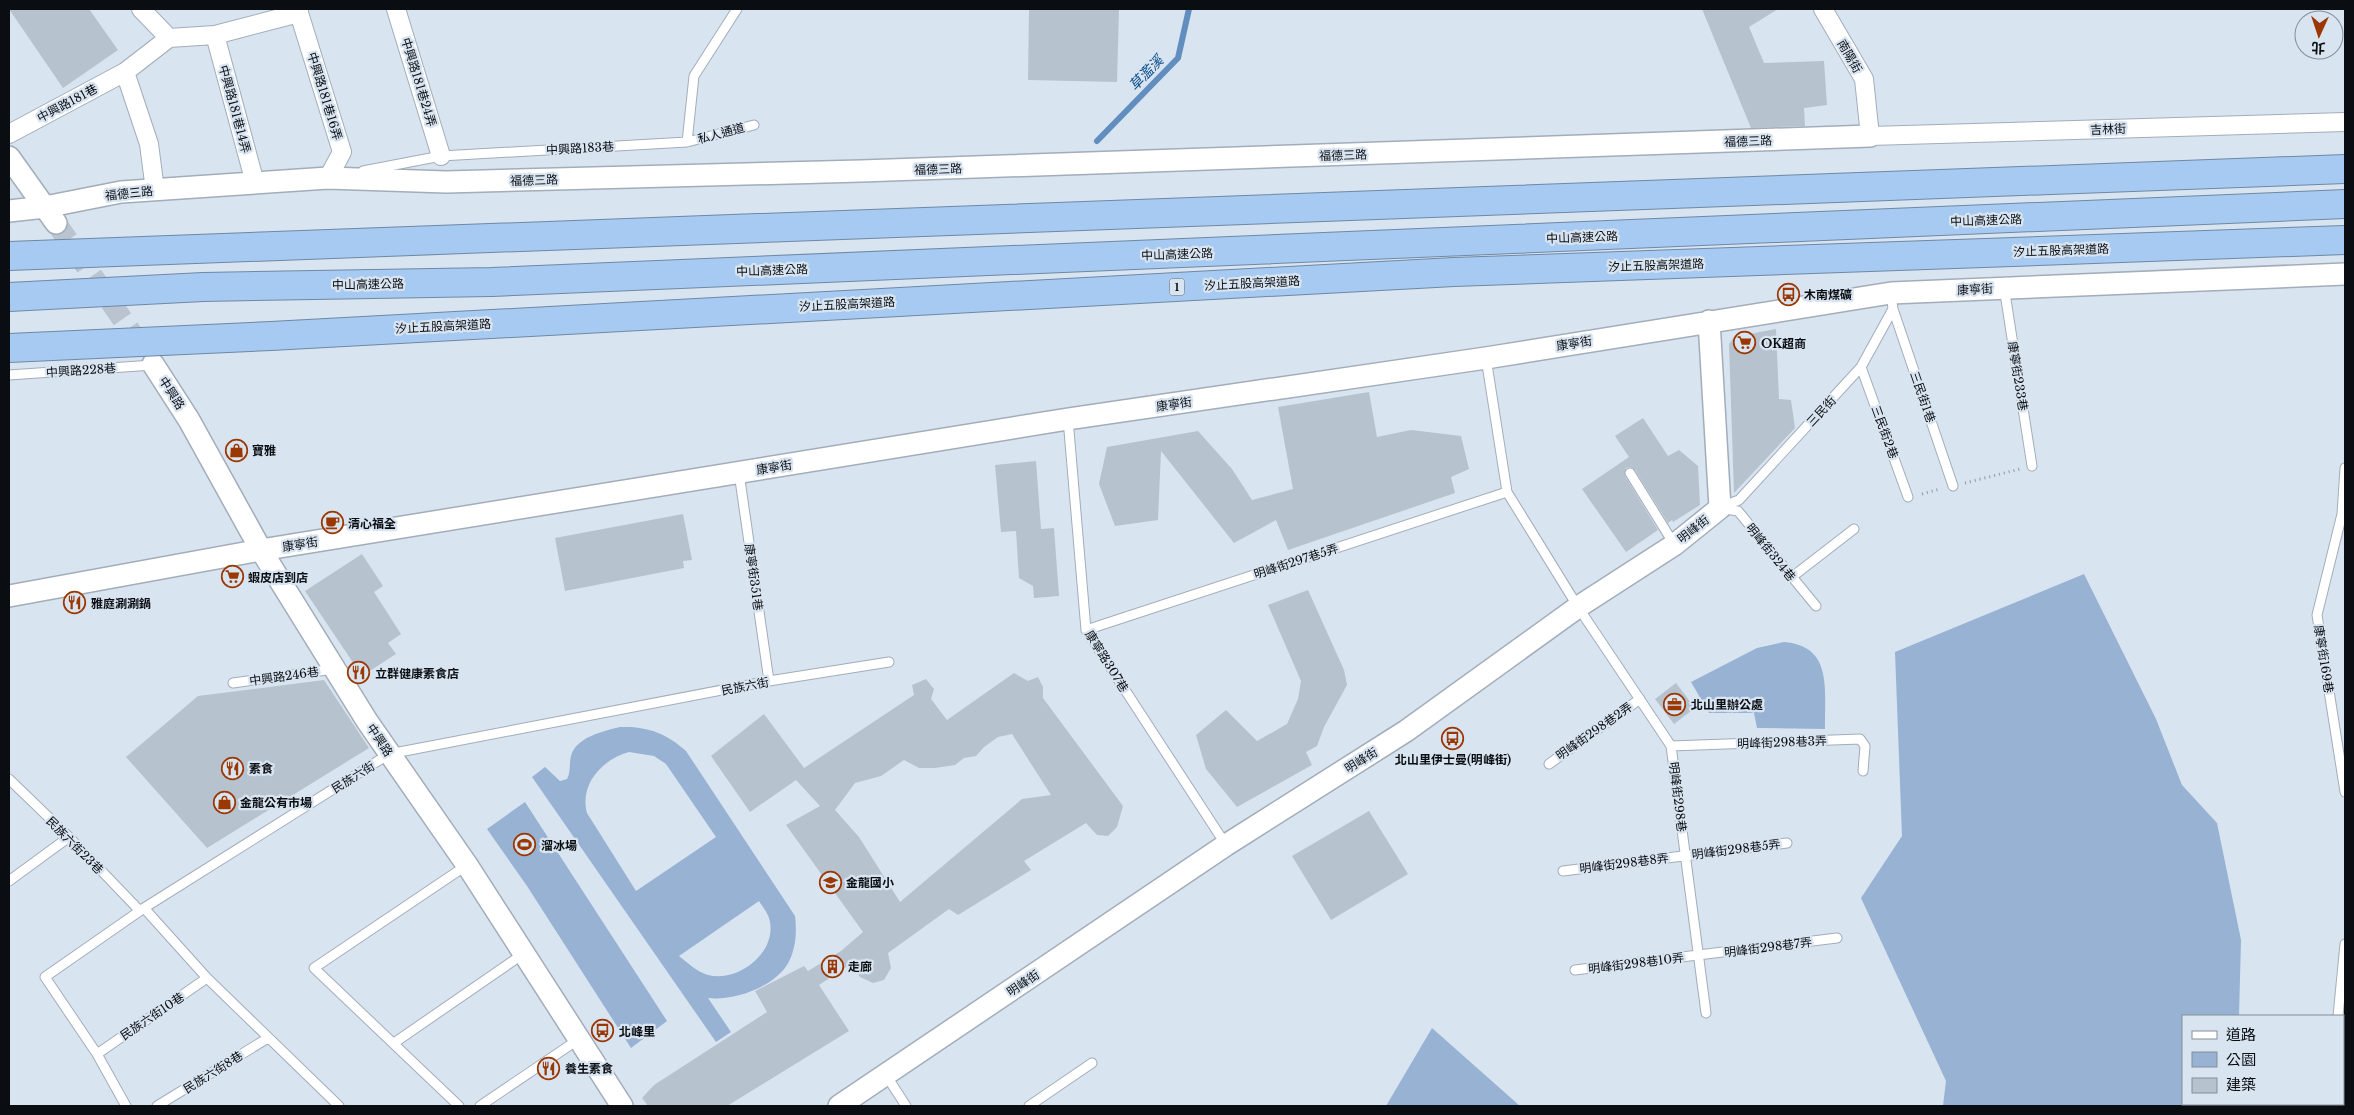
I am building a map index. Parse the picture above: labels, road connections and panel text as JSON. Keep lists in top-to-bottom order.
{
  "streets": {
    "highway": ["中山高速公路", "汐止五股高架道路", "1"],
    "street": [
      "南陽街",
      "中興路181巷24弄",
      "中興路181巷16弄",
      "中興路181巷",
      "中興路181巷14弄",
      "吉林街",
      "福德三路",
      "康寧街",
      "中興路",
      "明峰街"
    ],
    "lane": [
      "私人通道",
      "中興路183巷",
      "中興路228巷",
      "康寧街233巷",
      "三民街1巷",
      "三民街",
      "三民街2巷",
      "明峰街324巷",
      "明峰街297巷5弄",
      "康寧街351巷",
      "康寧街169巷",
      "康寧路307巷",
      "中興路246巷",
      "民族六街",
      "明峰街298巷2弄",
      "明峰街298巷3弄",
      "明峰街298巷",
      "民族六街23巷",
      "明峰街298巷5弄",
      "明峰街298巷8弄",
      "明峰街298巷7弄",
      "明峰街298巷10弄",
      "民族六街10巷",
      "民族六街8巷"
    ]
  },
  "crossings": [
    ["南陽街", "吉林街"],
    ["南陽街", "福德三路"],
    ["中興路181巷24弄", "中興路183巷"],
    ["中興路181巷16弄", "福德三路"],
    ["中興路181巷16弄", "中興路183巷"],
    ["中興路181巷14弄", "福德三路"],
    ["吉林街", "福德三路"],
    ["私人通道", "中興路183巷"],
    ["福德三路", "中興路183巷"],
    ["康寧街", "康寧街233巷"],
    ["康寧街", "中興路"],
    ["康寧街", "三民街1巷"],
    ["康寧街", "三民街"],
    ["康寧街", "明峰街"],
    ["康寧街", "康寧街351巷"],
    ["康寧街", "康寧路307巷"],
    ["中興路228巷", "中興路"],
    ["中興路", "中興路246巷"],
    ["中興路", "民族六街"],
    ["三民街1巷", "三民街"],
    ["三民街", "三民街2巷"],
    ["三民街", "明峰街"],
    ["三民街", "明峰街324巷"],
    ["明峰街", "明峰街324巷"],
    ["明峰街", "康寧路307巷"],
    ["明峰街", "明峰街298巷"],
    ["明峰街297巷5弄", "康寧路307巷"],
    ["明峰街297巷5弄", "明峰街298巷"],
    ["康寧街351巷", "民族六街"],
    ["民族六街", "民族六街23巷"],
    ["民族六街", "民族六街10巷"],
    ["明峰街298巷2弄", "明峰街298巷"],
    ["明峰街298巷3弄", "明峰街298巷"],
    ["明峰街298巷", "明峰街298巷5弄"],
    ["明峰街298巷", "明峰街298巷8弄"],
    ["明峰街298巷", "明峰街298巷7弄"],
    ["明峰街298巷", "明峰街298巷10弄"],
    ["民族六街23巷", "民族六街10巷"],
    ["民族六街23巷", "民族六街8巷"],
    ["明峰街298巷5弄", "明峰街298巷8弄"],
    ["明峰街298巷7弄", "明峰街298巷10弄"]
  ],
  "water": ["草濫溪"],
  "places": {
    "bus stop": ["木南煤礦", "北山里伊士曼(明峰街)", "北峰里"],
    "supermarket": ["OK超商", "蝦皮店到店"],
    "shop": ["寶雅", "金龍公有市場"],
    "cafe": ["清心福全"],
    "restaurant": [
      "雅庭涮涮鍋",
      "立群健康素食店",
      "素食",
      "養生素食"
    ],
    "office": ["北山里辦公處"],
    "sports": ["溜冰場"],
    "school or university": ["金龍國小"],
    "building": ["走廊"]
  },
  "legend": ["道路", "公園", "建築"],
  "north": "bottom"
}
